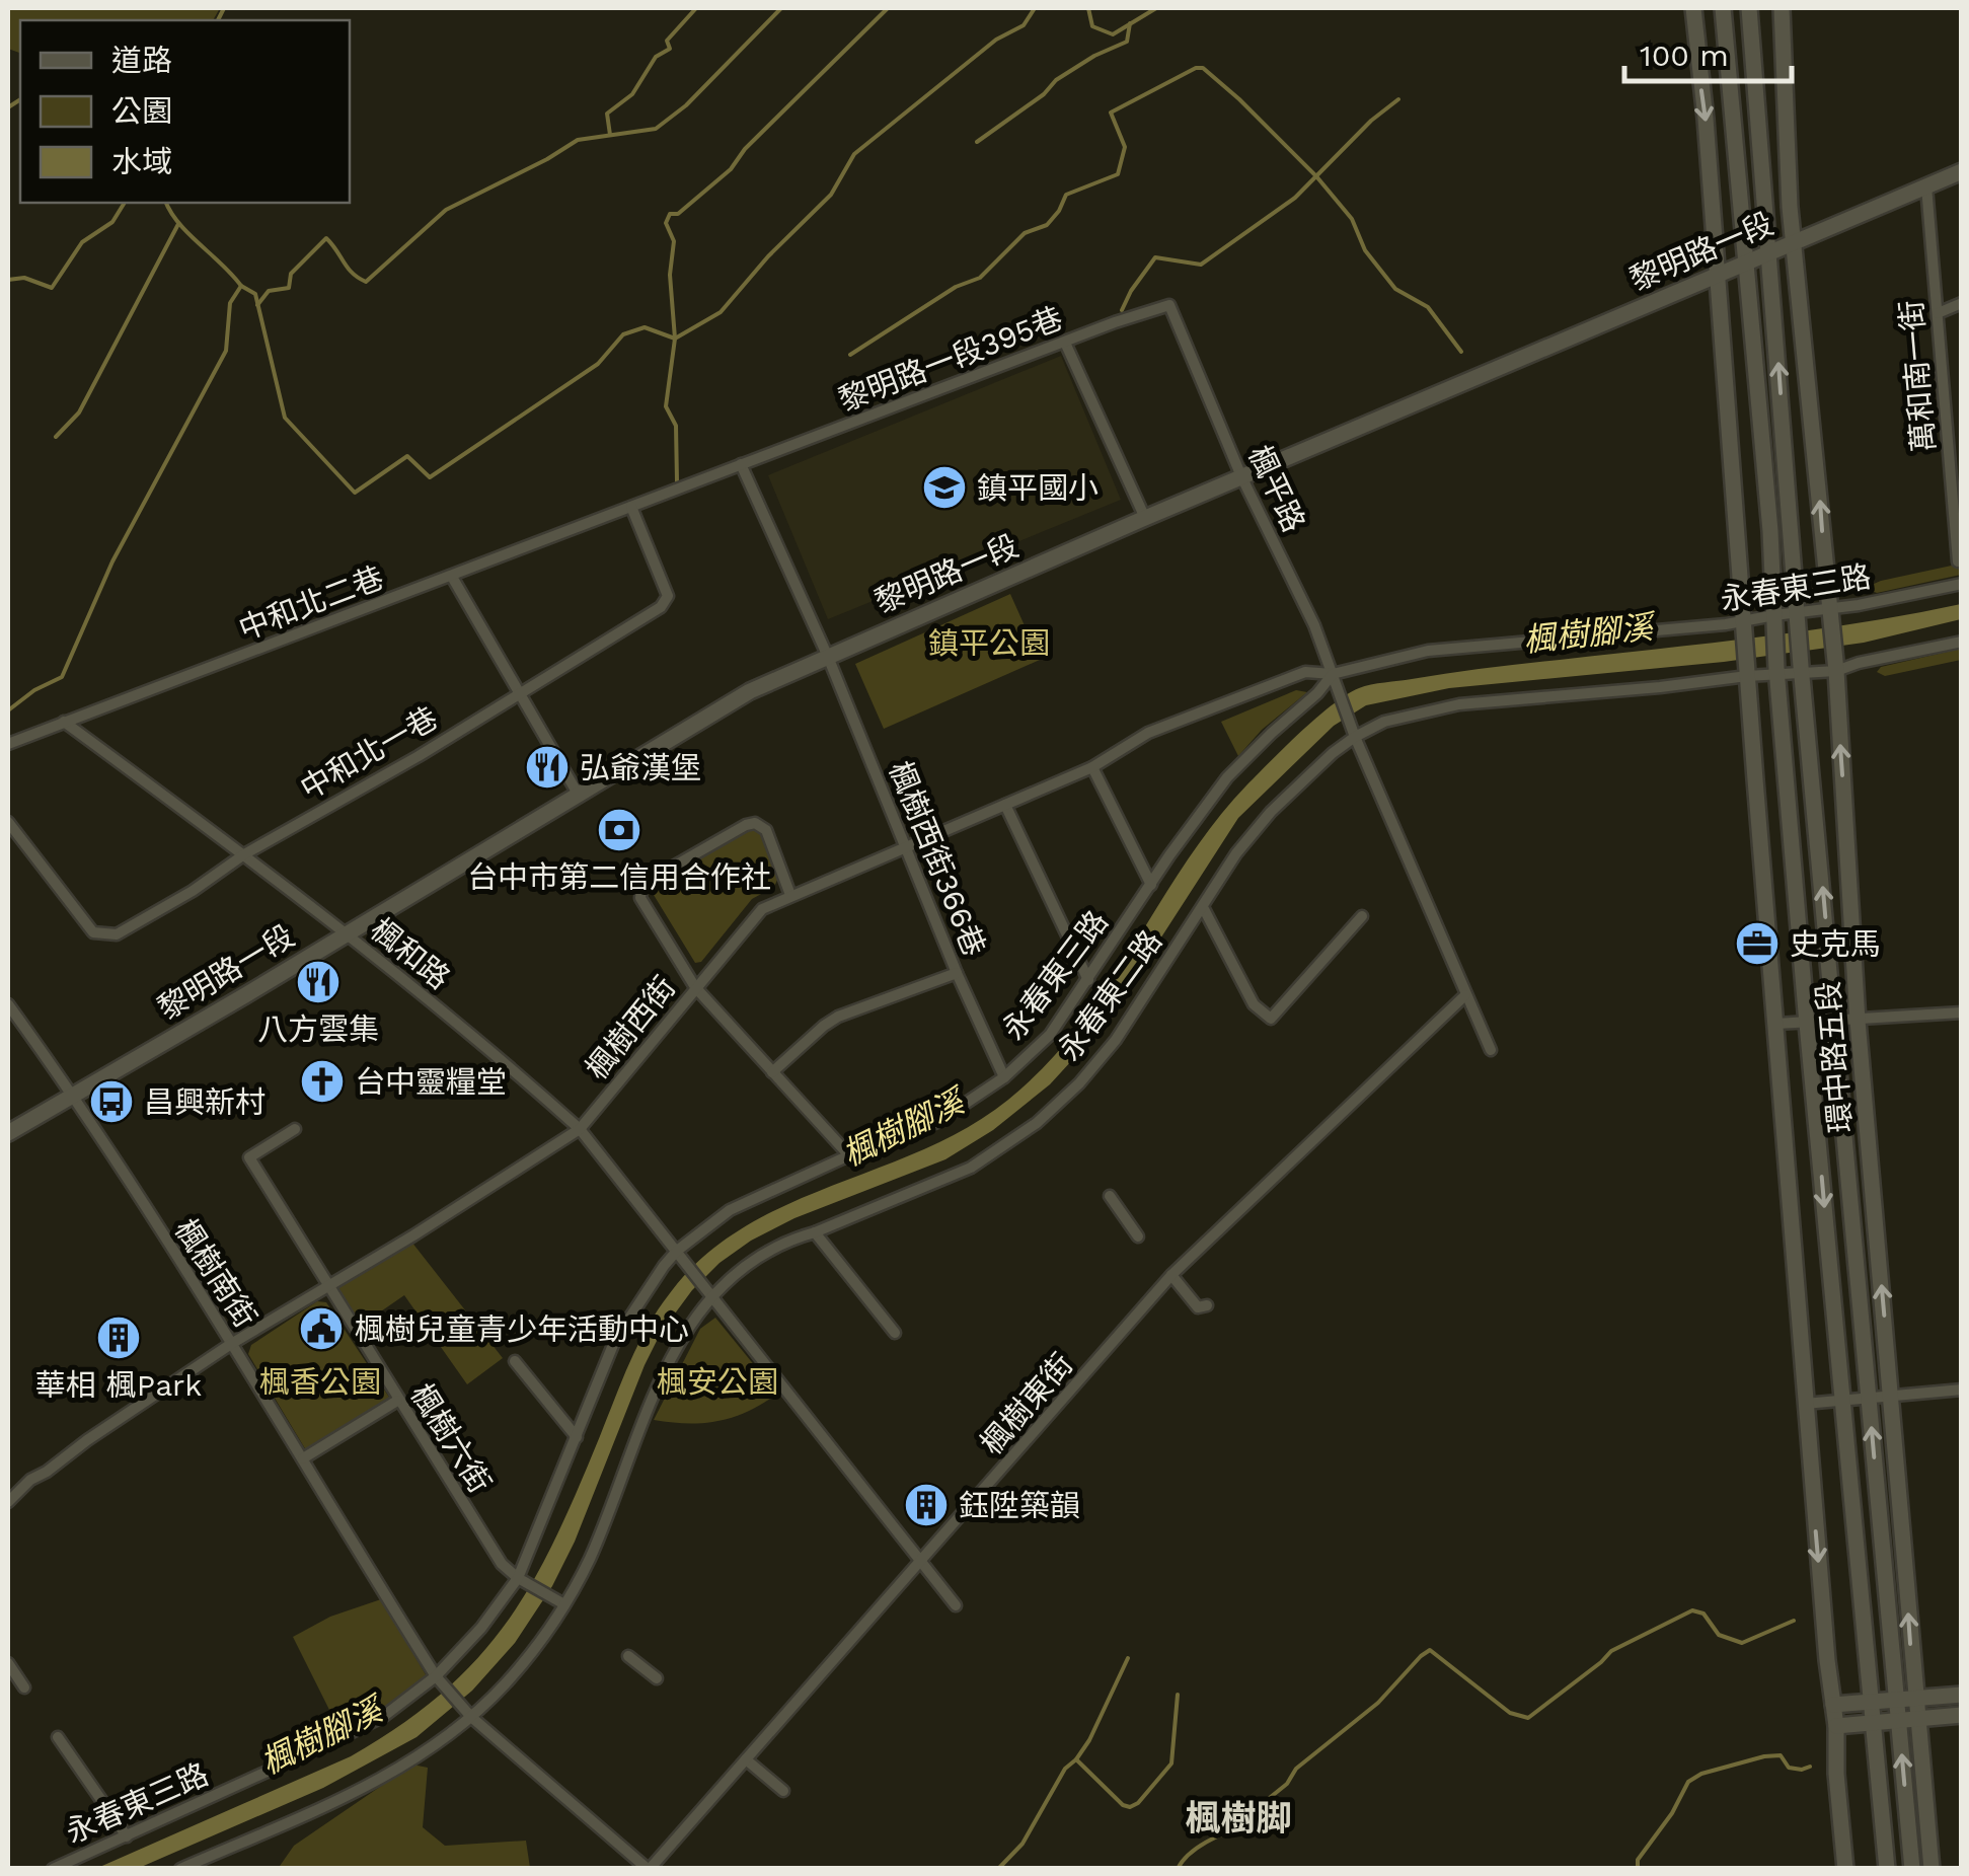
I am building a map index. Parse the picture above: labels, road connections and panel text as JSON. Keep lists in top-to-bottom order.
{
  "streets": {
    "street": [
      "黎明路一段",
      "黎明路一段395巷",
      "萬和南一街",
      "楓平路",
      "永春東三路",
      "中和北二巷",
      "中和北一巷",
      "楓樹西街366巷",
      "楓和路",
      "永春東二路",
      "楓樹西街",
      "環中路五段",
      "楓樹南街",
      "楓樹東街",
      "楓樹六街"
    ]
  },
  "crossings": [
    ["黎明路一段", "萬和南一街"],
    ["黎明路一段", "楓平路"],
    ["黎明路一段", "楓樹西街366巷"],
    ["黎明路一段", "楓和路"],
    ["黎明路一段", "環中路五段"],
    ["黎明路一段", "楓樹南街"],
    ["黎明路一段395巷", "楓平路"],
    ["黎明路一段395巷", "中和北二巷"],
    ["黎明路一段395巷", "中和北一巷"],
    ["楓平路", "永春東三路"],
    ["楓平路", "永春東二路"],
    ["楓平路", "楓樹西街"],
    ["永春東三路", "楓樹西街366巷"],
    ["永春東三路", "楓和路"],
    ["永春東三路", "楓樹西街"],
    ["永春東三路", "環中路五段"],
    ["永春東三路", "楓樹南街"],
    ["永春東三路", "楓樹六街"],
    ["中和北二巷", "中和北一巷"],
    ["中和北二巷", "楓和路"],
    ["中和北一巷", "楓和路"],
    ["楓樹西街366巷", "楓樹西街"],
    ["楓和路", "永春東二路"],
    ["楓和路", "楓樹西街"],
    ["永春東二路", "環中路五段"],
    ["永春東二路", "楓樹南街"],
    ["楓樹西街", "楓樹南街"],
    ["楓樹西街", "楓樹六街"]
  ],
  "districts": ["楓樹脚"],
  "water": ["楓樹腳溪"],
  "parks": ["鎮平公園", "楓香公園", "楓安公園"],
  "places": {
    "school or university": ["鎮平國小"],
    "restaurant": ["弘爺漢堡", "八方雲集"],
    "bank": ["台中市第二信用合作社"],
    "office": ["史克馬"],
    "church": ["台中靈糧堂"],
    "bus stop": ["昌興新村"],
    "public building": ["楓樹兒童青少年活動中心"],
    "building": ["華相 楓Park", "鈺陞築韻"]
  },
  "legend": ["道路", "公園", "水域"],
  "scale_bar": "100 m"
}
